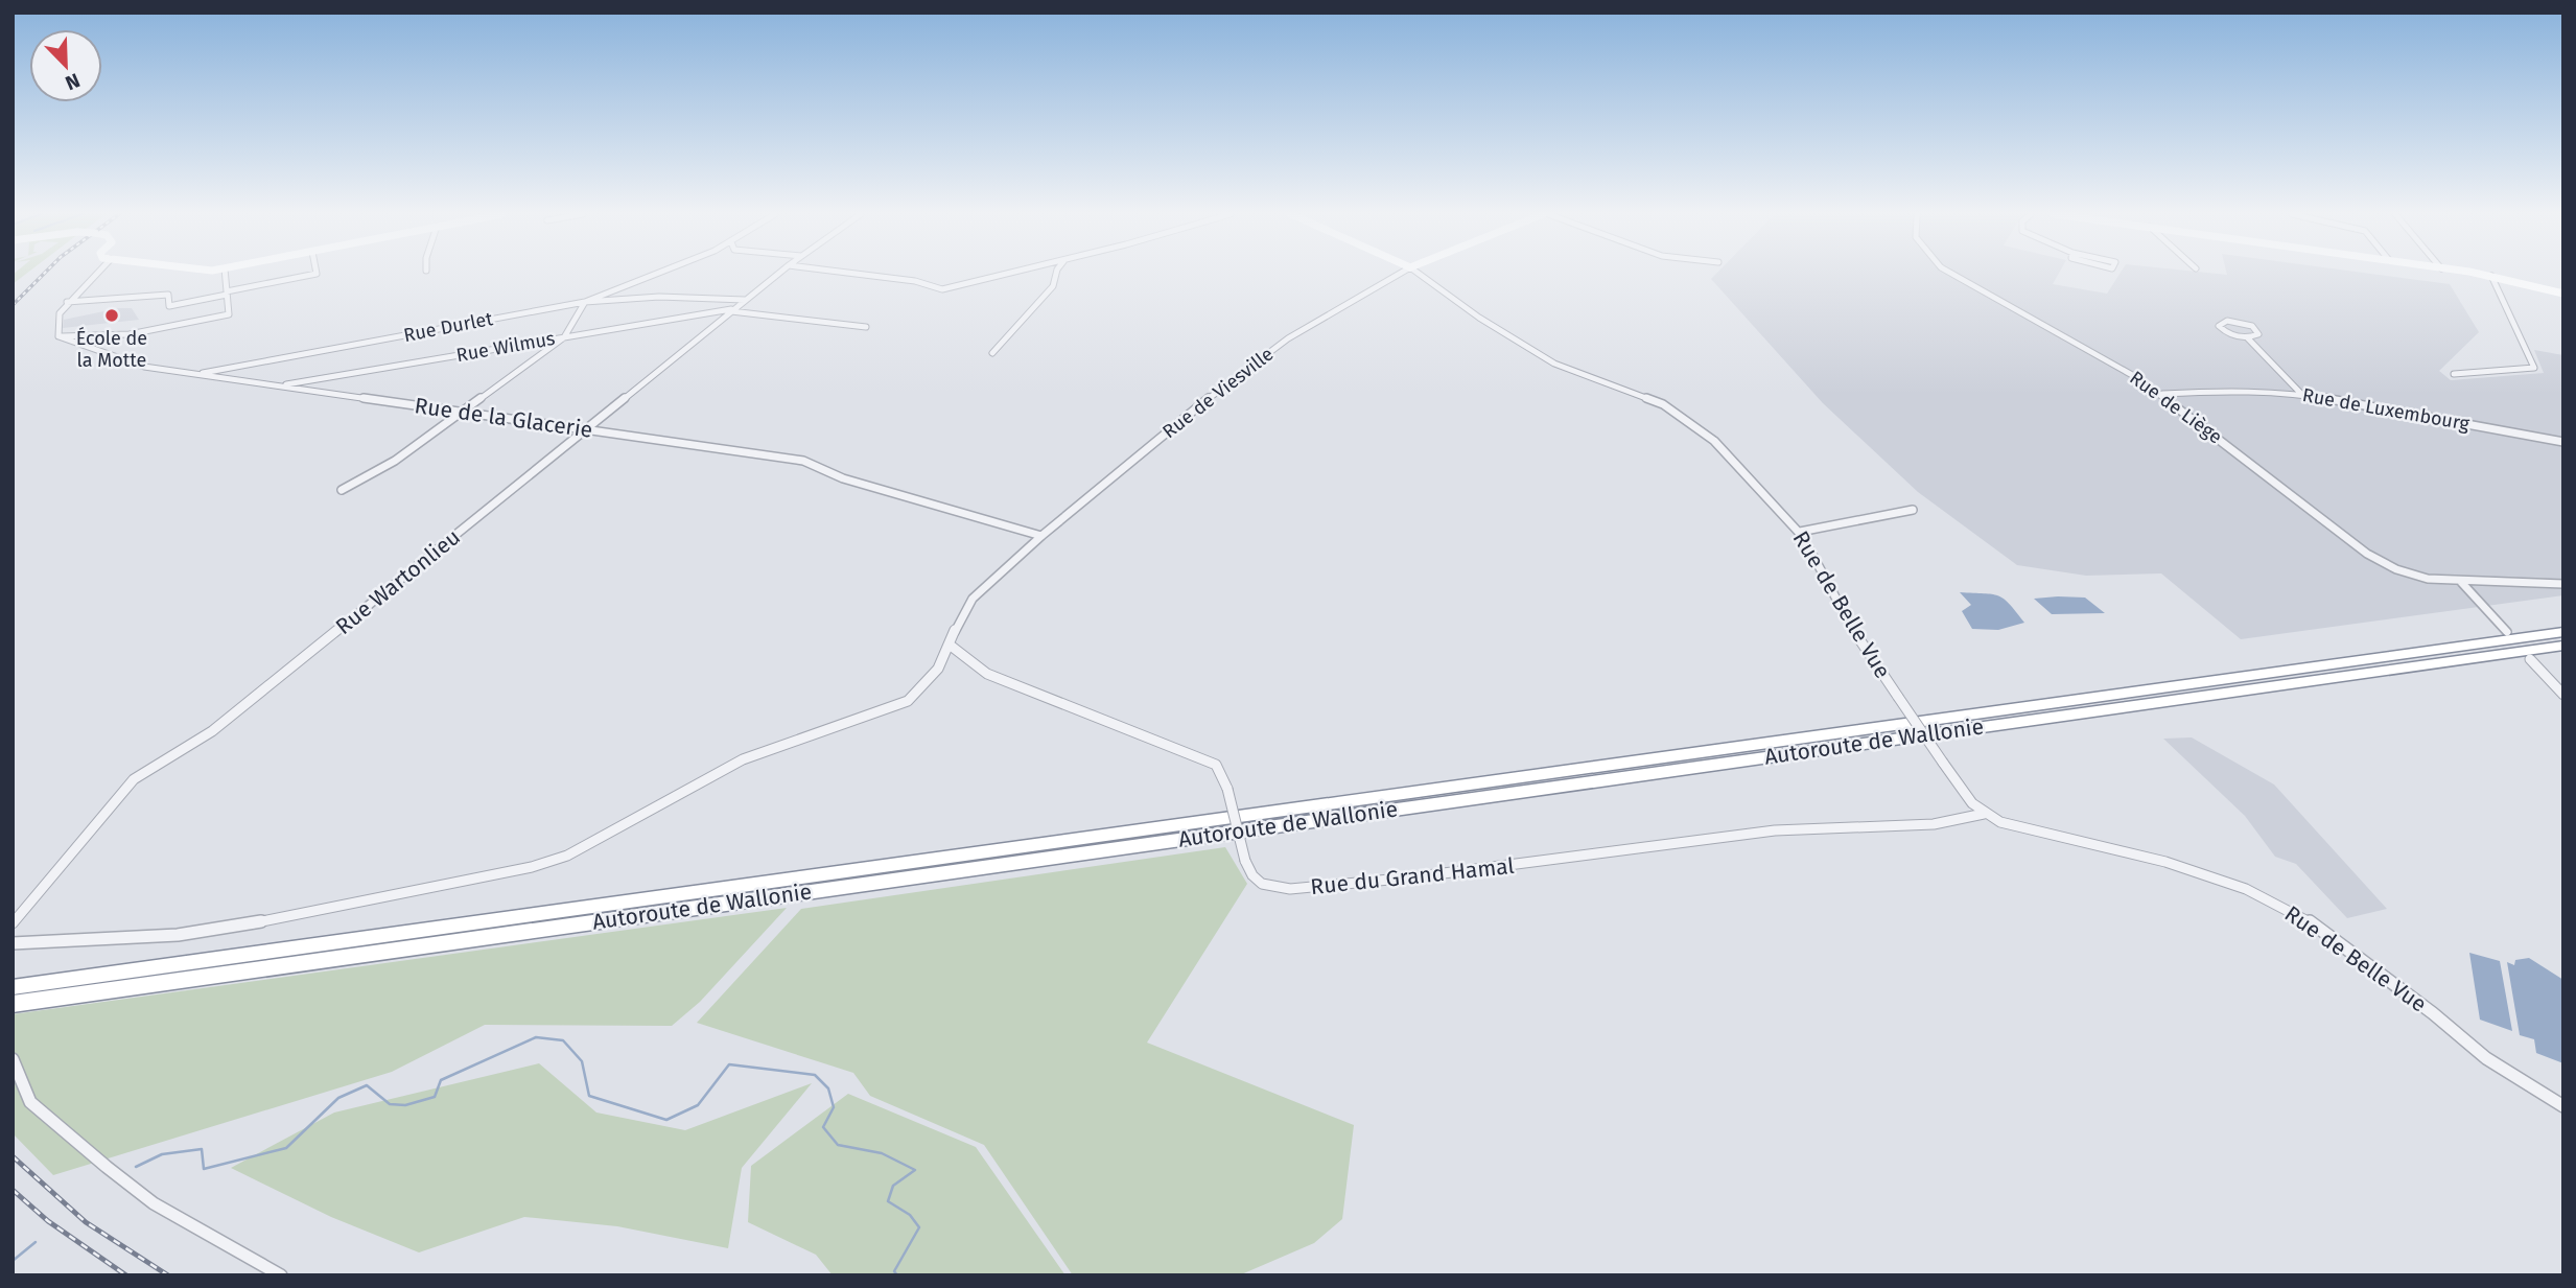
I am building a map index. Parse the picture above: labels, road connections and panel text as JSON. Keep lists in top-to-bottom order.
{
  "streets": {
    "highway": ["Autoroute de Wallonie"],
    "street": [
      "Rue Durlet",
      "Rue Wilmus",
      "Rue de Viesville",
      "Rue de Liège",
      "Rue de Luxembourg",
      "Rue de la Glacerie",
      "Rue Wartonlieu",
      "Rue de Belle Vue",
      "Rue du Grand Hamal"
    ]
  },
  "crossings": [
    ["Rue Durlet", "Rue de la Glacerie"],
    ["Rue Durlet", "Rue Wartonlieu"],
    ["Rue Wilmus", "Rue de la Glacerie"],
    ["Rue Wilmus", "Rue Wartonlieu"],
    ["Rue de Viesville", "Rue de la Glacerie"],
    ["Rue de Viesville", "Rue du Grand Hamal"],
    ["Rue de Liège", "Rue de Luxembourg"],
    ["Rue de la Glacerie", "Rue Wartonlieu"],
    ["Rue de Belle Vue", "Rue du Grand Hamal"]
  ],
  "places": ["École de la Motte"],
  "north": "bottom right"
}
